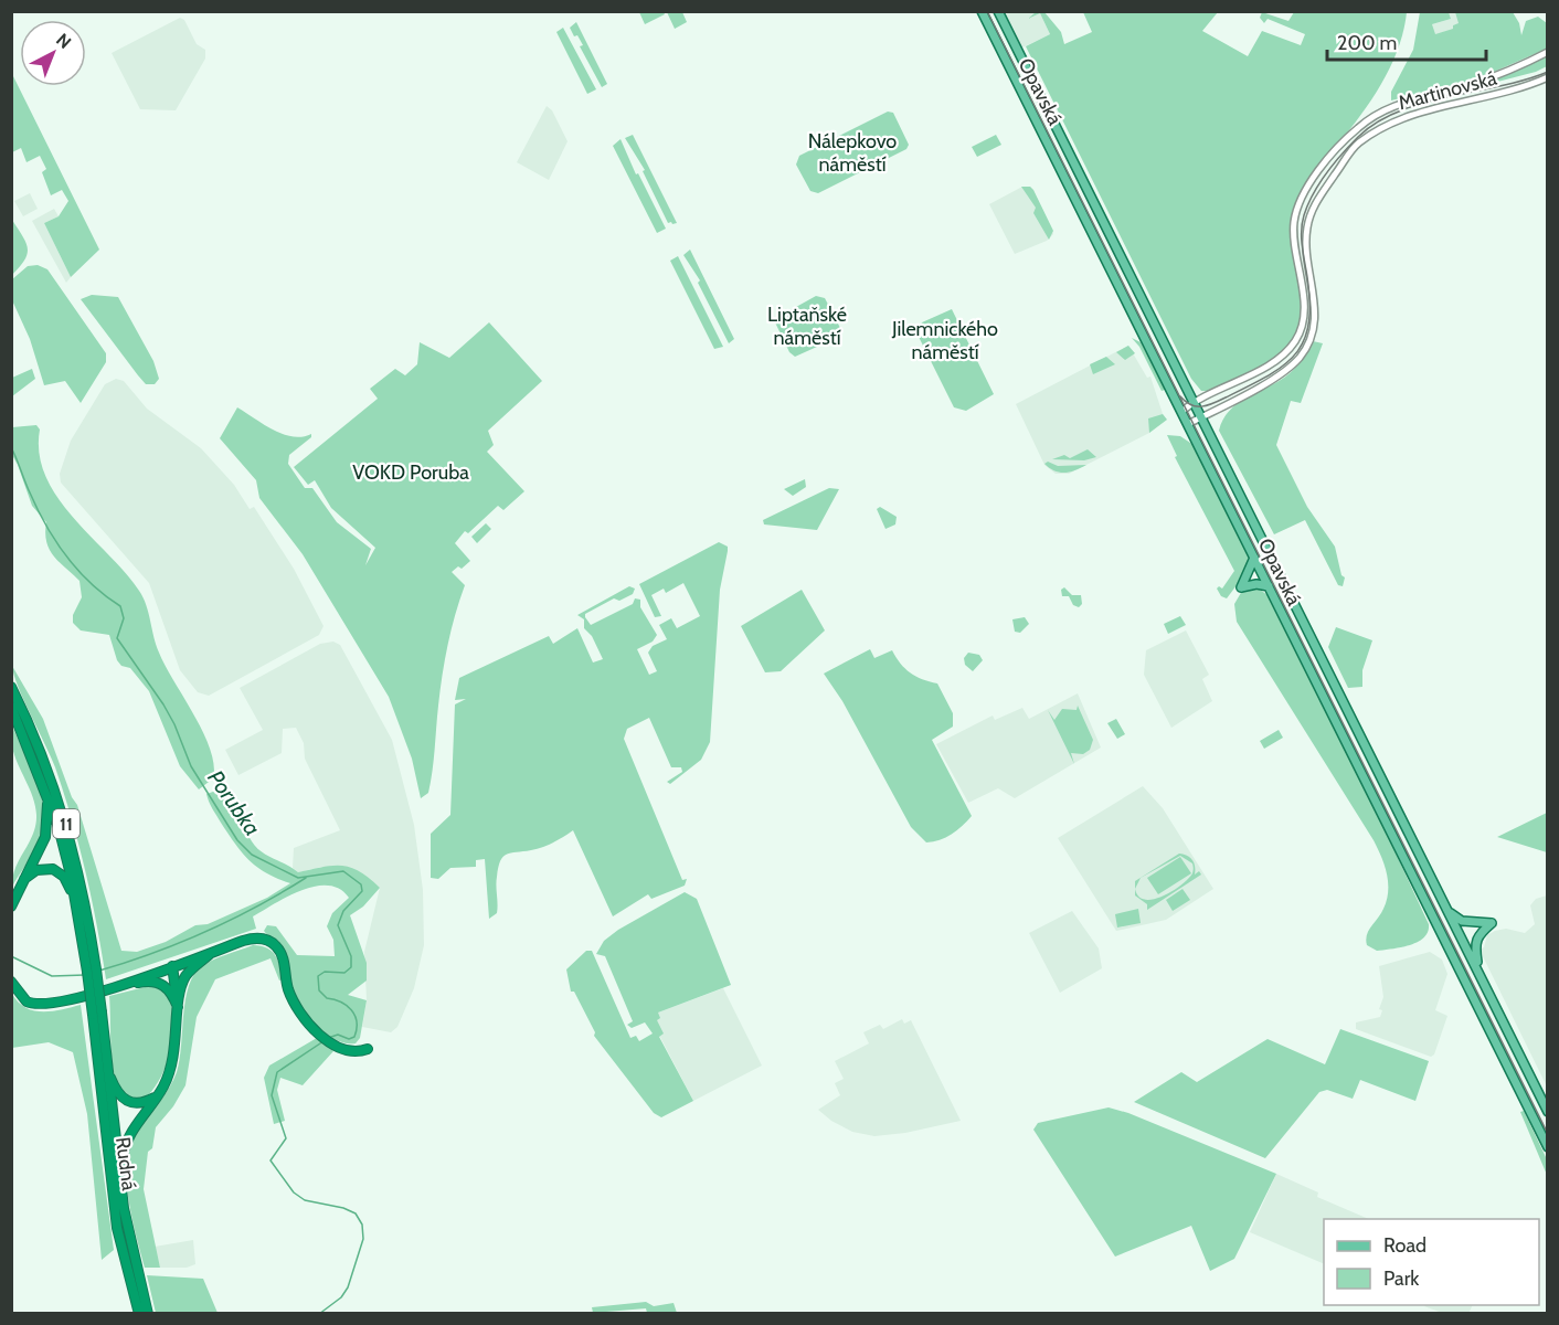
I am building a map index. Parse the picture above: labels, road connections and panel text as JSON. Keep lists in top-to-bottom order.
{
  "streets": {
    "highway": ["11", "Rudná"],
    "main road": ["Opavská"],
    "street": ["Martinovská"]
  },
  "crossings": [
    ["Martinovská", "Opavská"],
    ["11", "Rudná"]
  ],
  "water": ["Porubka"],
  "parks": [
    "Nálepkovo náměstí",
    "Liptaňské náměstí",
    "Jilemnického náměstí",
    "VOKD Poruba"
  ],
  "legend": ["Road", "Park"],
  "scale_bar": "200 m",
  "north": "top right"
}
